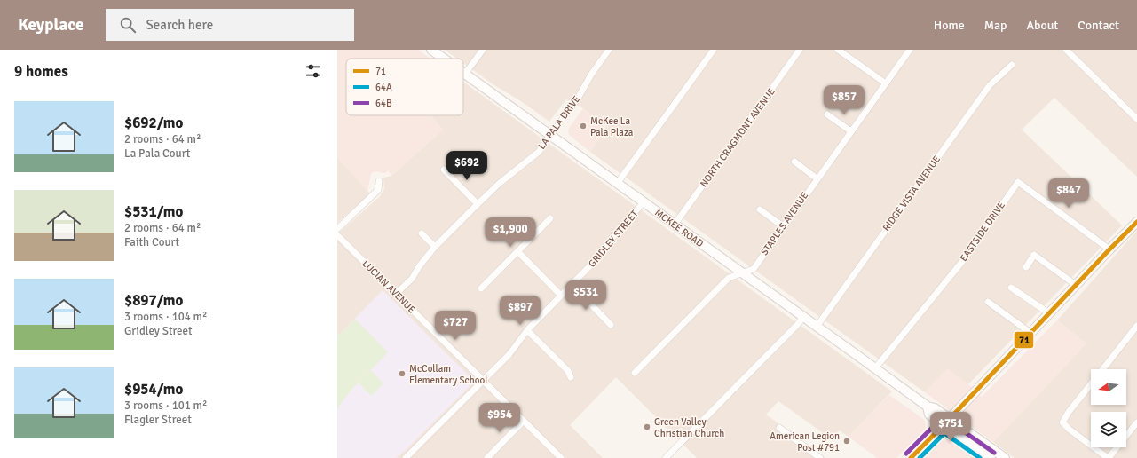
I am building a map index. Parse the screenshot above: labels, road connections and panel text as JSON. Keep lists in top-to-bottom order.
{
  "streets": {
    "street": [
      "LA PALA DRIVE",
      "NORTH CRAGMONT AVENUE",
      "RIDGE VISTA AVENUE",
      "STAPLES AVENUE",
      "MCKEE ROAD",
      "EASTSIDE DRIVE",
      "GRIDLEY STREET",
      "LUCIAN AVENUE"
    ]
  },
  "crossings": [
    ["LA PALA DRIVE", "MCKEE ROAD"],
    ["LA PALA DRIVE", "LUCIAN AVENUE"],
    ["NORTH CRAGMONT AVENUE", "MCKEE ROAD"],
    ["RIDGE VISTA AVENUE", "MCKEE ROAD"],
    ["STAPLES AVENUE", "MCKEE ROAD"],
    ["MCKEE ROAD", "EASTSIDE DRIVE"],
    ["MCKEE ROAD", "GRIDLEY STREET"],
    ["GRIDLEY STREET", "LUCIAN AVENUE"]
  ],
  "places": [
    "McKee La Pala Plaza",
    "McCollam Elementary School",
    "Green Valley Christian Church",
    "American Legion Post #791"
  ],
  "lines": ["transit line 71", "transit line 64B", "transit line 64A"],
  "legend": ["71", "64A", "64B"],
  "north": "left",
  "page": {
    "header": "Keyplace",
    "search": "Search here",
    "nav": [
      "Home",
      "Map",
      "About",
      "Contact"
    ],
    "heading": "9 homes",
    "price": [
      "$857",
      "$692",
      "$847",
      "$1,900",
      "$531",
      "$897",
      "$727",
      "$954",
      "$751"
    ],
    "list": [
      {
        "name": "$692/mo",
        "note": "2 rooms · 64 m² · La Pala Court"
      },
      {
        "name": "$531/mo",
        "note": "2 rooms · 64 m² · Faith Court"
      },
      {
        "name": "$897/mo",
        "note": "3 rooms · 104 m² · Gridley Street"
      },
      {
        "name": "$954/mo",
        "note": "3 rooms · 101 m² · Flagler Street"
      }
    ]
  }
}
